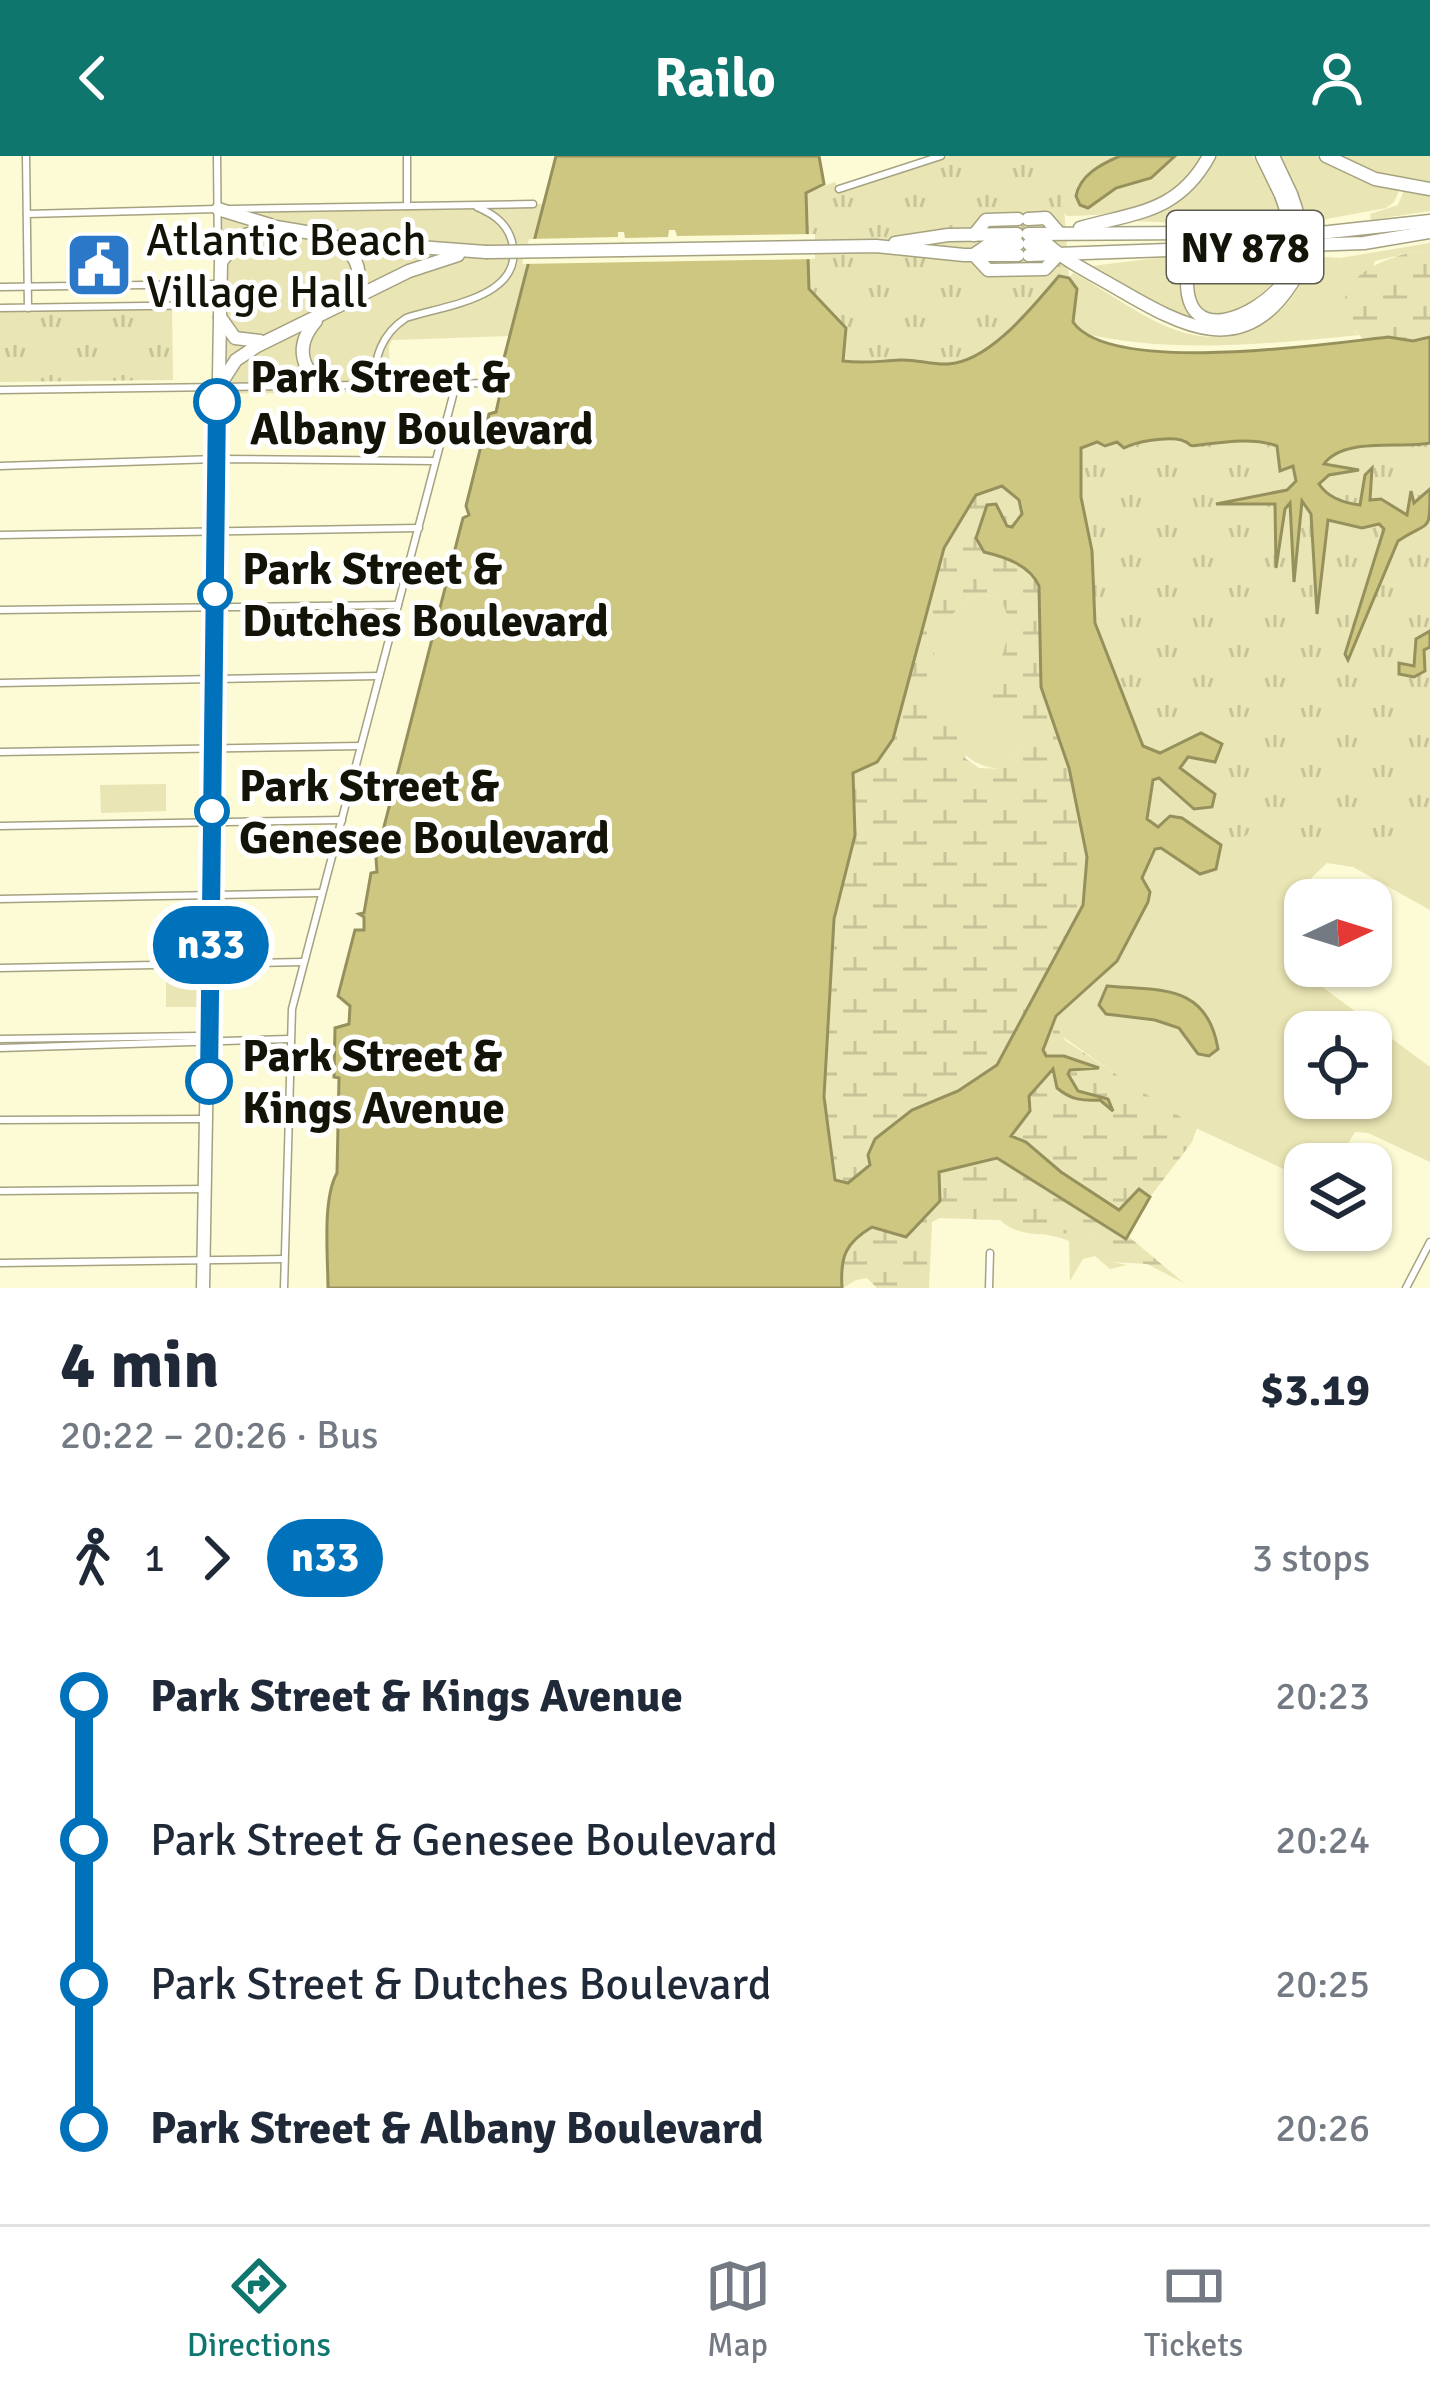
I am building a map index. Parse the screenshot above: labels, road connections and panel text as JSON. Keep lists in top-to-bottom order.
{
  "streets": {
    "highway": ["NY 878"]
  },
  "places": {
    "public building": ["Atlantic Beach Village Hall"],
    "other": [
      "Park Street & Albany Boulevard",
      "Park Street & Dutches Boulevard",
      "Park Street & Genesee Boulevard",
      "Park Street & Kings Avenue"
    ]
  },
  "lines": ["bus line n33"],
  "north": "right",
  "page": {
    "header": "Railo",
    "on_map": "n33",
    "heading": ["4 min", "20:22 – 20:26 · Bus", "$3.19"],
    "legs": ["1", "n33", "3 stops"],
    "list": [
      {
        "name": "Park Street & Kings Avenue",
        "value": "20:23"
      },
      {
        "name": "Park Street & Genesee Boulevard",
        "value": "20:24"
      },
      {
        "name": "Park Street & Dutches Boulevard",
        "value": "20:25"
      },
      {
        "name": "Park Street & Albany Boulevard",
        "value": "20:26"
      }
    ],
    "tabs": ["Directions", "Map", "Tickets"]
  }
}
